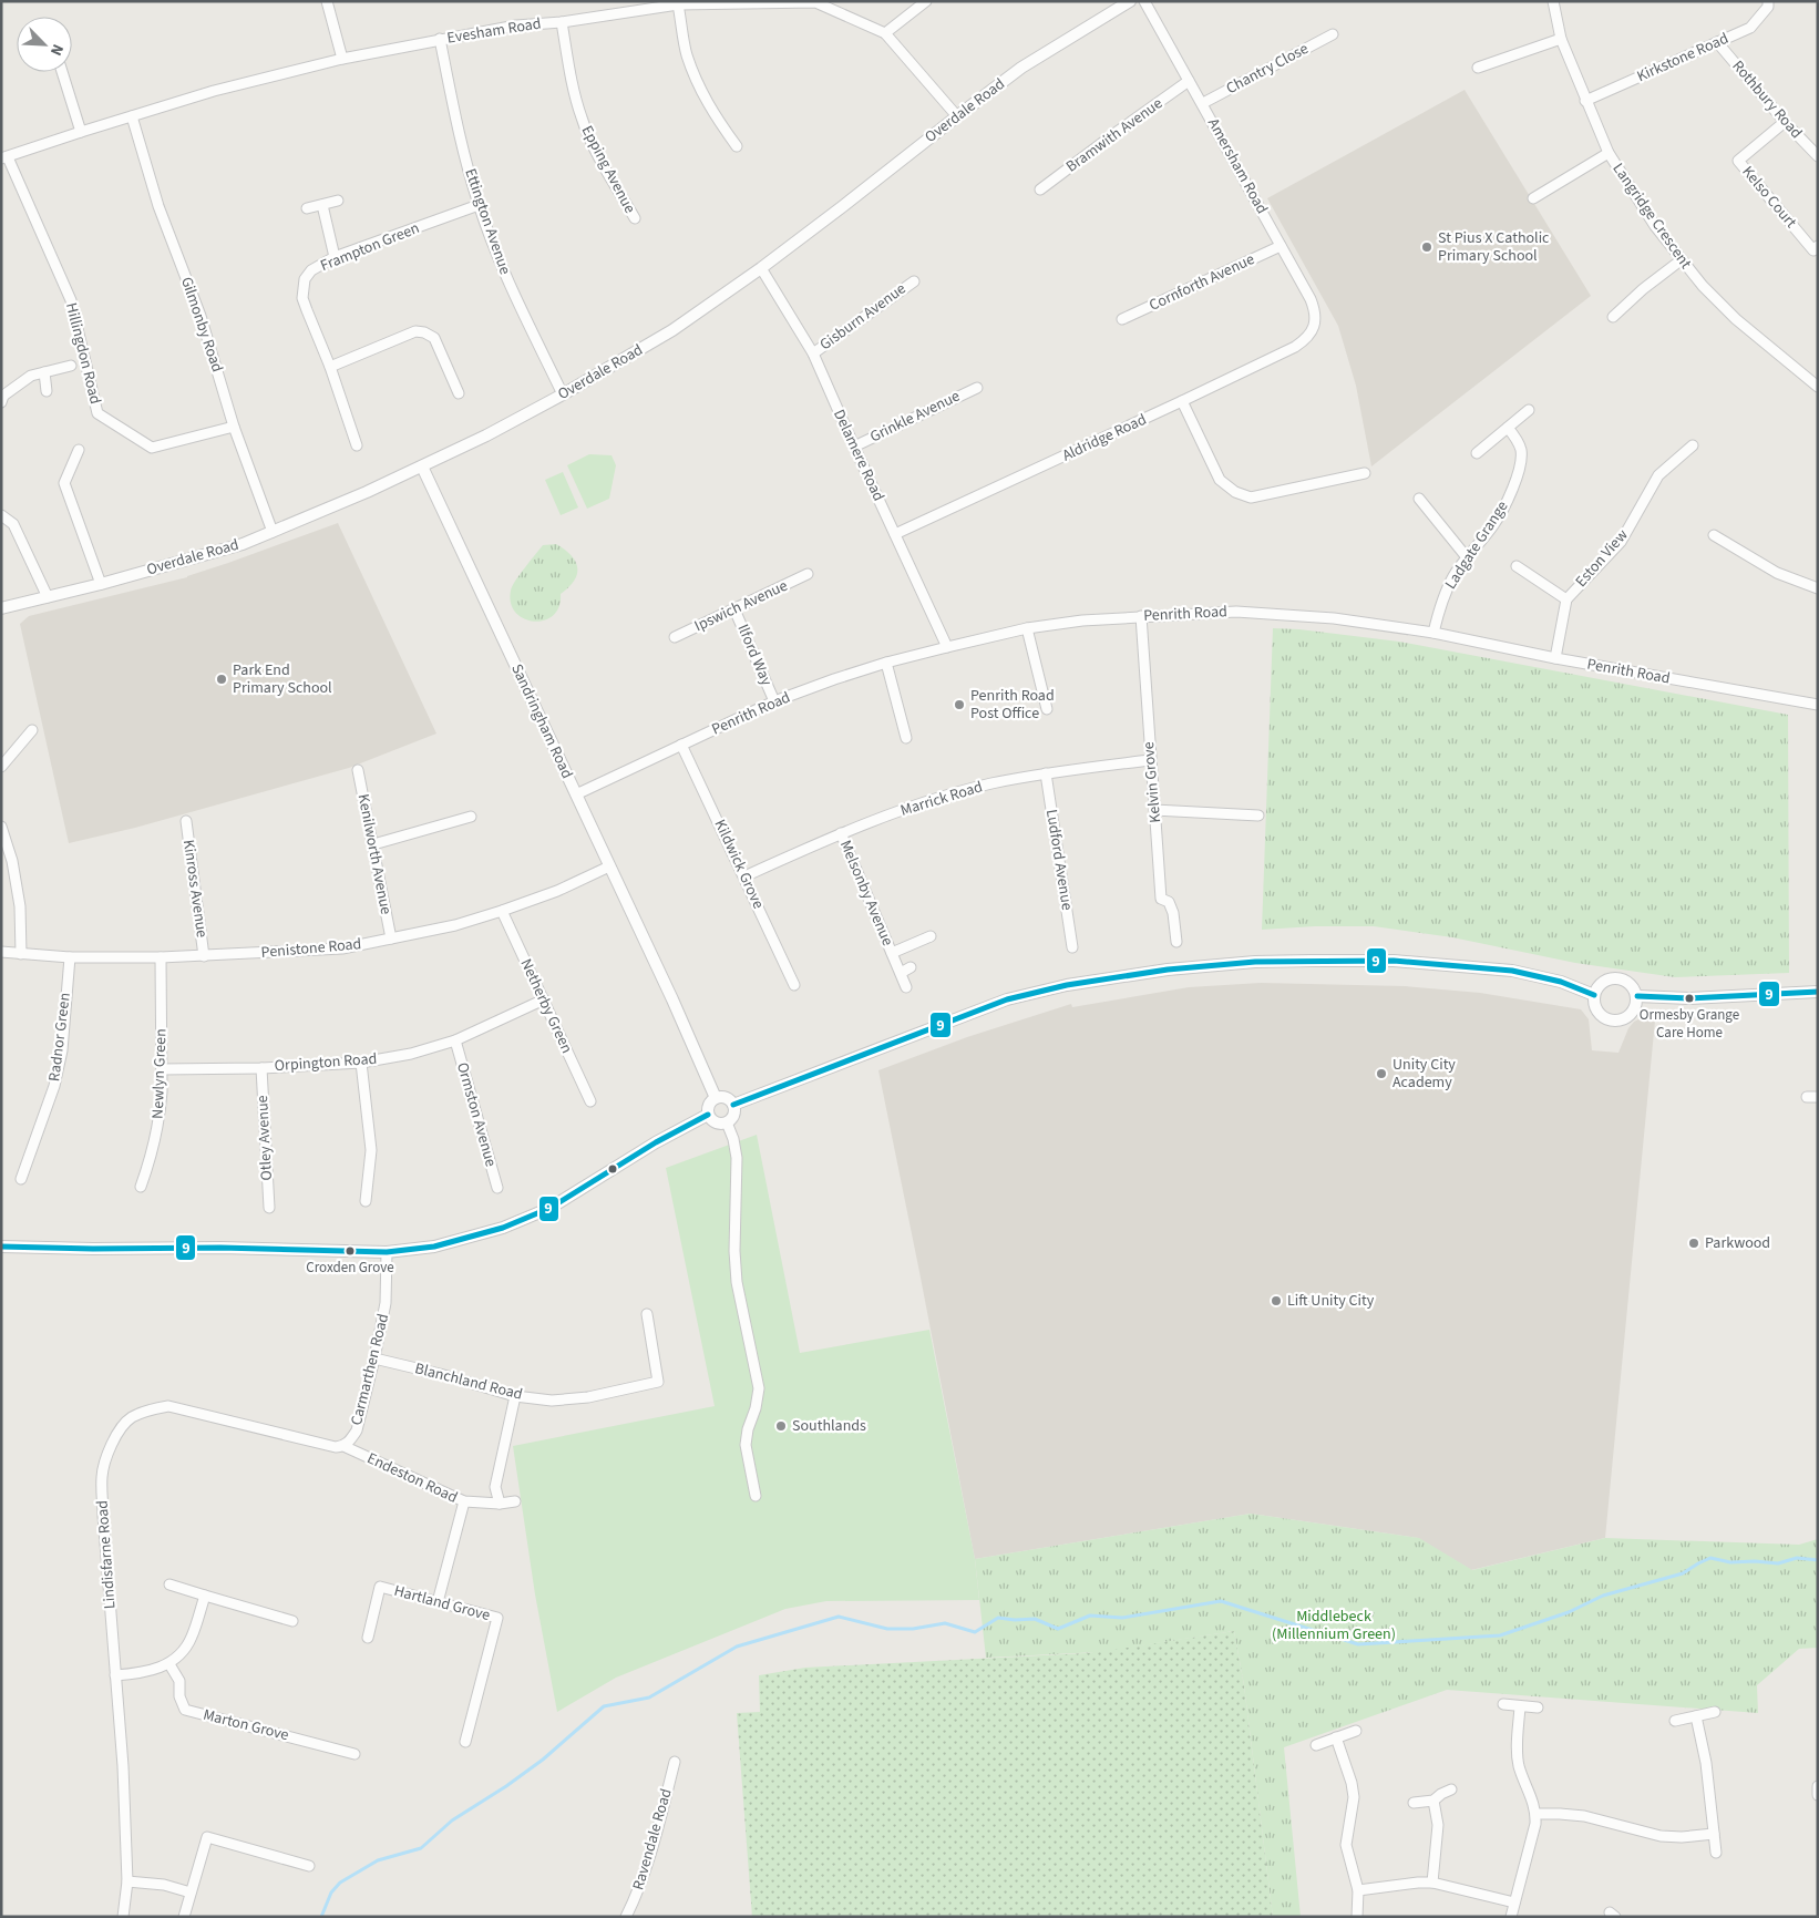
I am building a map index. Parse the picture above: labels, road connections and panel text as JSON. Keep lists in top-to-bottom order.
{
  "streets": {
    "street": [
      "Evesham Road",
      "Kirkstone Road",
      "Chantry Close",
      "Rothbury Road",
      "Overdale Road",
      "Bramwith Avenue",
      "Amersham Road",
      "Epping Avenue",
      "Kelso Court",
      "Langridge Crescent",
      "Ettington Avenue",
      "Frampton Green",
      "Cornforth Avenue",
      "Gisburn Avenue",
      "Gilmonby Road",
      "Hillingdon Road",
      "Grinkle Avenue",
      "Aldridge Road",
      "Delamere Road",
      "Ladgate Grange",
      "Eston View",
      "Ipswich Avenue",
      "Penrith Road",
      "Ilford Way",
      "Sandringham Road",
      "Kelvin Grove",
      "Marrick Road",
      "Kenilworth Avenue",
      "Ludford Avenue",
      "Kildwick Grove",
      "Kinross Avenue",
      "Melsonby Avenue",
      "Penistone Road",
      "Netherby Green",
      "Radnor Green",
      "Orpington Road",
      "Newlyn Green",
      "Ormston Avenue",
      "Otley Avenue",
      "Carmarthen Road",
      "Blanchland Road",
      "Endeston Road",
      "Lindisfarne Road",
      "Hartland Grove",
      "Marton Grove",
      "Ravendale Road"
    ]
  },
  "crossings": [
    ["Evesham Road", "Overdale Road"],
    ["Evesham Road", "Epping Avenue"],
    ["Evesham Road", "Ettington Avenue"],
    ["Evesham Road", "Gilmonby Road"],
    ["Evesham Road", "Hillingdon Road"],
    ["Kirkstone Road", "Rothbury Road"],
    ["Kirkstone Road", "Langridge Crescent"],
    ["Chantry Close", "Amersham Road"],
    ["Rothbury Road", "Kelso Court"],
    ["Overdale Road", "Ettington Avenue"],
    ["Overdale Road", "Gilmonby Road"],
    ["Overdale Road", "Delamere Road"],
    ["Overdale Road", "Sandringham Road"],
    ["Bramwith Avenue", "Amersham Road"],
    ["Amersham Road", "Cornforth Avenue"],
    ["Amersham Road", "Aldridge Road"],
    ["Ettington Avenue", "Frampton Green"],
    ["Gisburn Avenue", "Delamere Road"],
    ["Gilmonby Road", "Hillingdon Road"],
    ["Grinkle Avenue", "Delamere Road"],
    ["Aldridge Road", "Delamere Road"],
    ["Delamere Road", "Penrith Road"],
    ["Ladgate Grange", "Penrith Road"],
    ["Eston View", "Penrith Road"],
    ["Ipswich Avenue", "Ilford Way"],
    ["Penrith Road", "Ilford Way"],
    ["Penrith Road", "Sandringham Road"],
    ["Penrith Road", "Kelvin Grove"],
    ["Penrith Road", "Kildwick Grove"],
    ["Sandringham Road", "Penistone Road"],
    ["Kelvin Grove", "Marrick Road"],
    ["Marrick Road", "Ludford Avenue"],
    ["Marrick Road", "Kildwick Grove"],
    ["Marrick Road", "Melsonby Avenue"],
    ["Kenilworth Avenue", "Penistone Road"],
    ["Kinross Avenue", "Penistone Road"],
    ["Penistone Road", "Netherby Green"],
    ["Penistone Road", "Radnor Green"],
    ["Penistone Road", "Newlyn Green"],
    ["Netherby Green", "Orpington Road"],
    ["Orpington Road", "Newlyn Green"],
    ["Orpington Road", "Ormston Avenue"],
    ["Orpington Road", "Otley Avenue"],
    ["Carmarthen Road", "Blanchland Road"],
    ["Carmarthen Road", "Endeston Road"],
    ["Carmarthen Road", "Lindisfarne Road"],
    ["Endeston Road", "Lindisfarne Road"]
  ],
  "parks": ["Middlebeck (Millennium Green)"],
  "places": [
    "St Pius X Catholic Primary School",
    "Park End Primary School",
    "Penrith Road Post Office",
    "Ormesby Grange Care Home",
    "Unity City Academy",
    "Parkwood",
    "Croxden Grove",
    "Lift Unity City",
    "Southlands"
  ],
  "lines": ["transit line 9"],
  "north": "bottom right"
}
